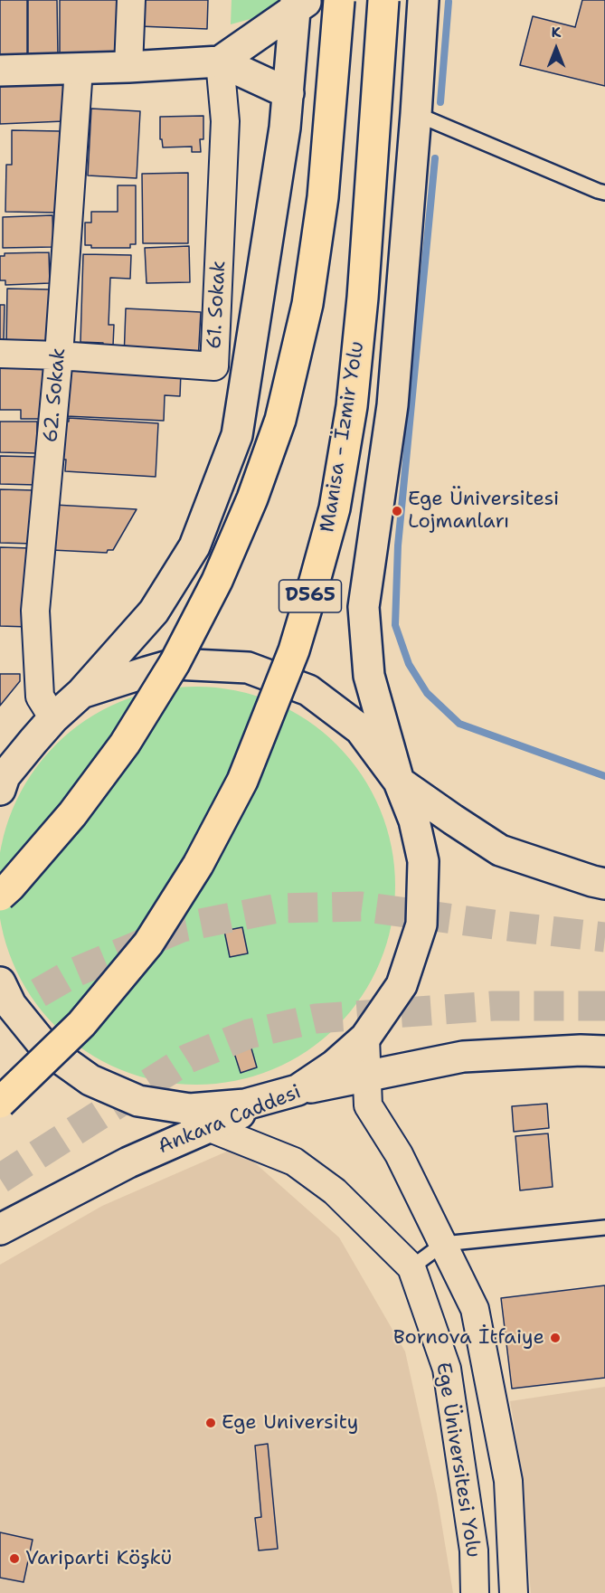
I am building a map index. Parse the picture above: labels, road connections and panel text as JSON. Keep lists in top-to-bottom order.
{
  "streets": {
    "highway": ["Manisa - İzmir Yolu", "D565"],
    "main road": ["Ankara Caddesi"],
    "street": ["61. Sokak", "62. Sokak", "Ege Üniversitesi Yolu"]
  },
  "crossings": [
    ["61. Sokak", "62. Sokak"],
    ["Ankara Caddesi", "Ege Üniversitesi Yolu"]
  ],
  "places": [
    "Ege Üniversitesi Lojmanları",
    "Bornova İtfaiye",
    "Ege University",
    "Variparti Köşkü"
  ],
  "north": "top"
}
